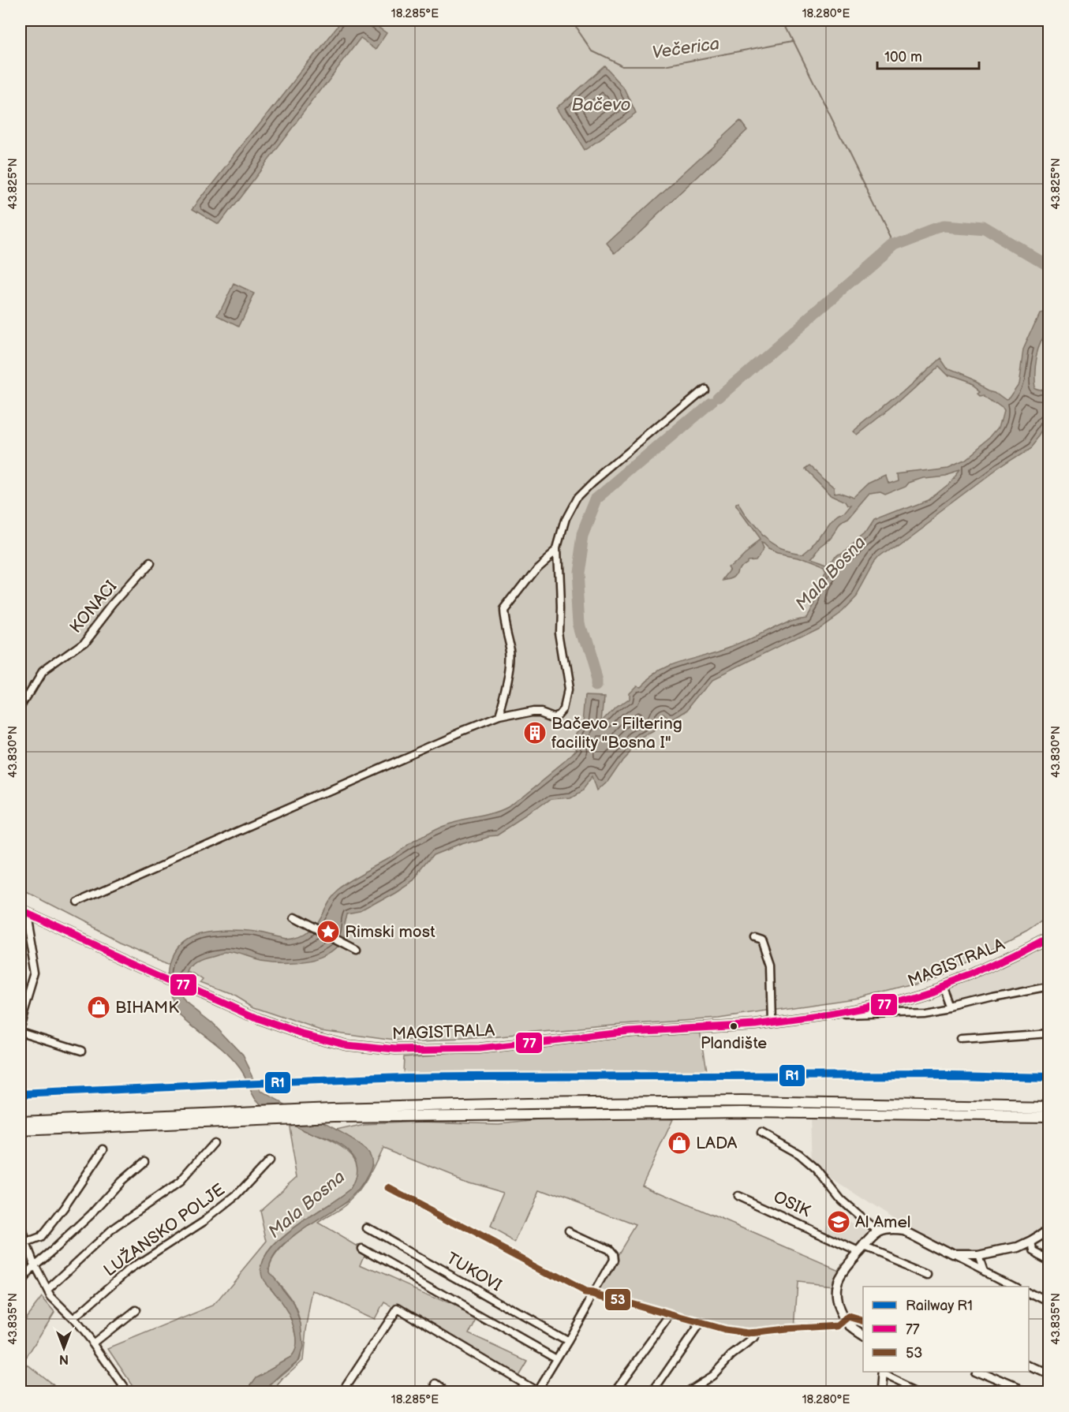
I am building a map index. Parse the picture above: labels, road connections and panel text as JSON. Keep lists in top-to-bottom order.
{
  "streets": {
    "main road": ["MAGISTRALA"],
    "street": [
      "KONACI",
      "OSIK",
      "LUŽANSKO POLJE",
      "TUKOVI"
    ]
  },
  "water": ["Večerica", "Bačevo", "Mala Bosna"],
  "places": {
    "building": ["Bačevo - Filtering facility \"Bosna I\""],
    "place": ["Rimski most"],
    "shop": ["BIHAMK", "LADA"],
    "other": ["Plandište"],
    "school or university": ["Al Amel"]
  },
  "lines": ["transit line 77", "rail line R1", "transit line 53"],
  "legend": ["Railway R1", "77", "53"],
  "scale_bar": "100 m",
  "north": "bottom",
  "coordinates": [
    "18.285°E",
    "18.280°E",
    "43.825°N",
    "43.830°N",
    "43.835°N"
  ]
}
